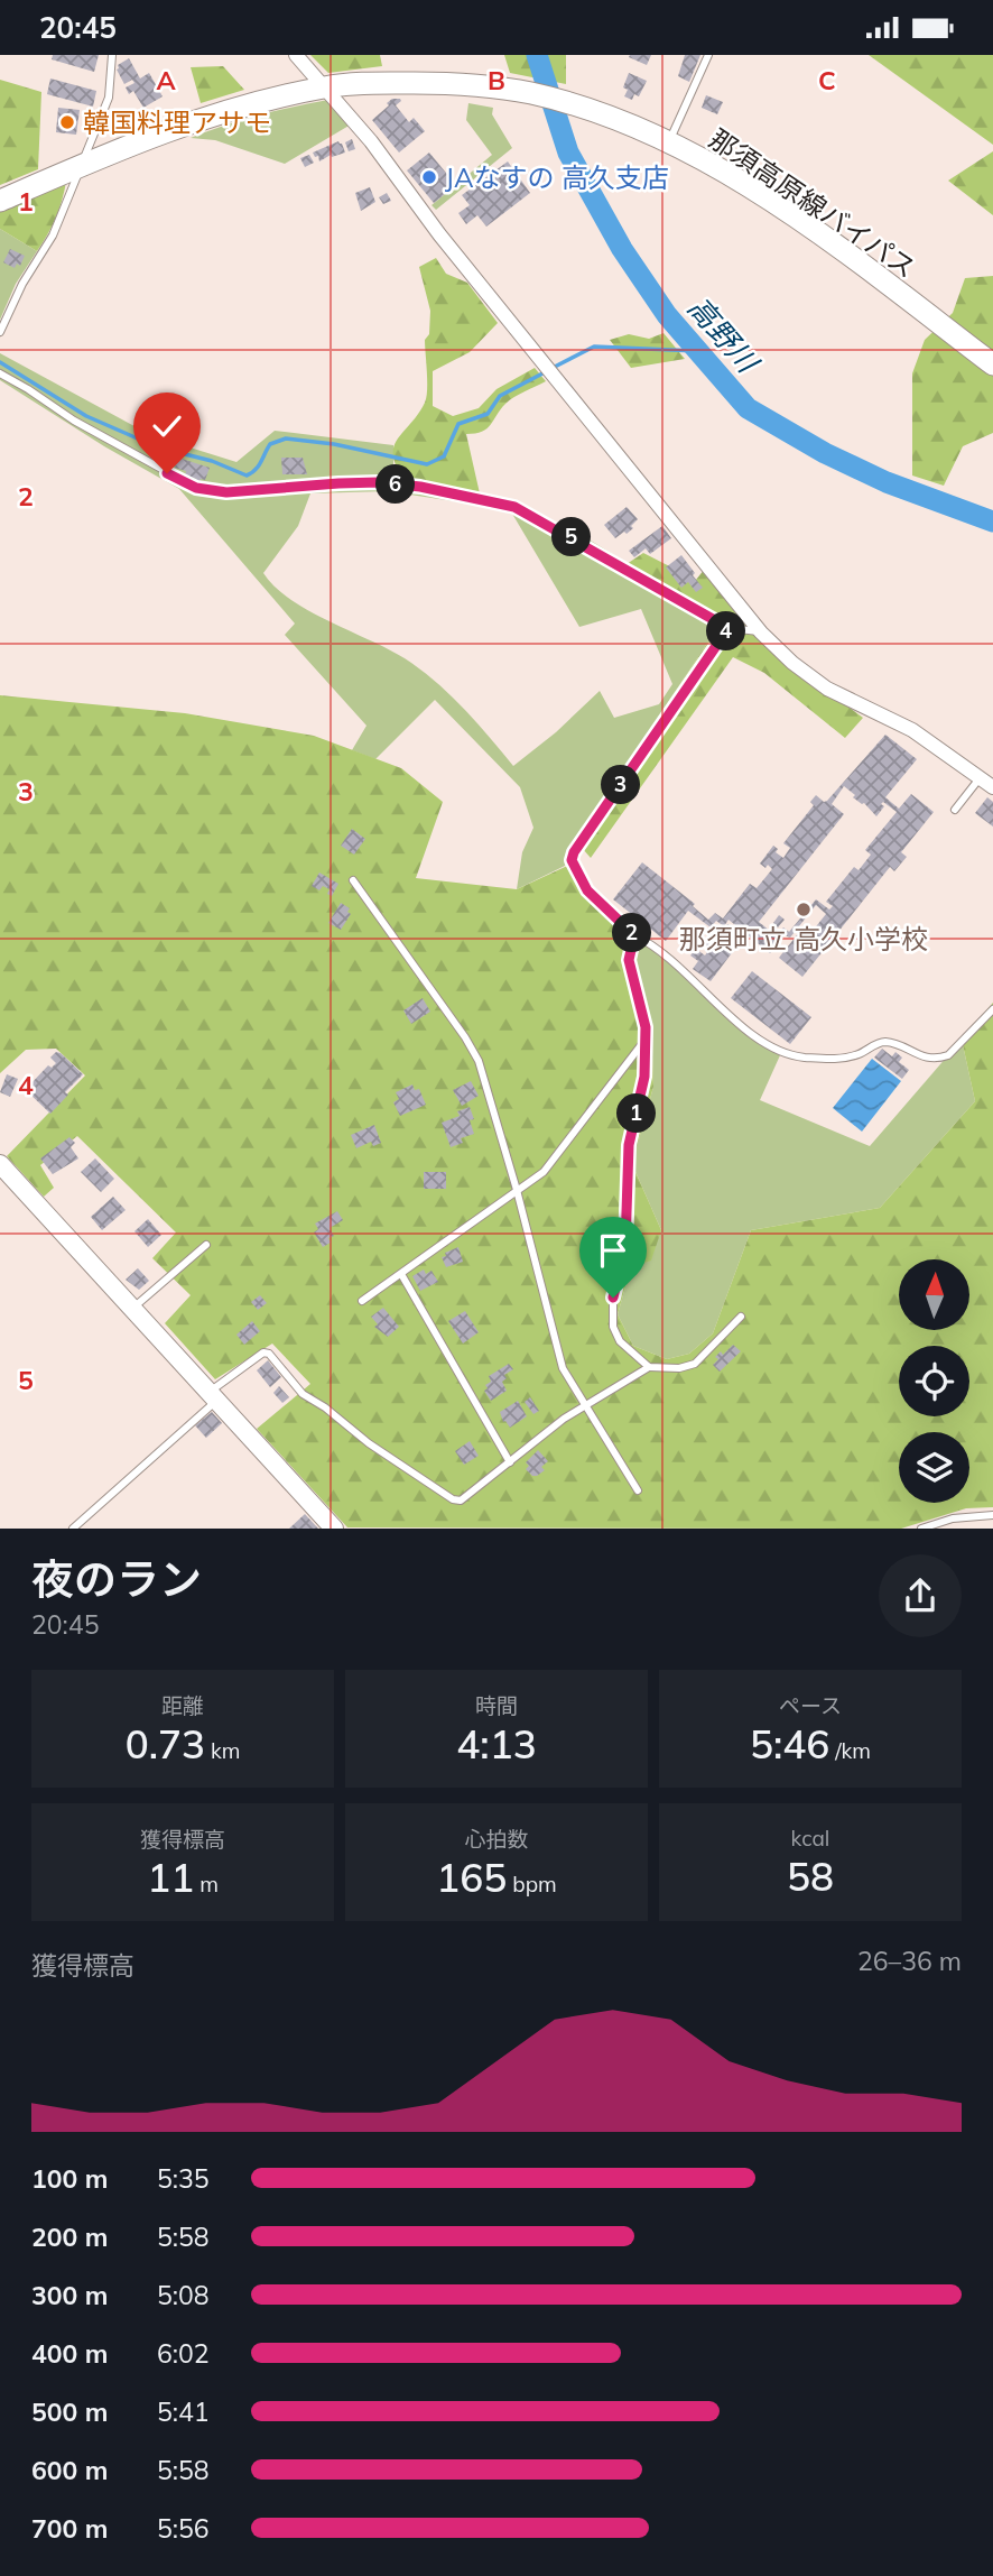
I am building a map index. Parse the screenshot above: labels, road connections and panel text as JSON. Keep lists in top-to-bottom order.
{
  "streets": {
    "main road": ["那須高原線バイパス"]
  },
  "water": ["高野川"],
  "places": ["韓国料理アサモ", "JAなすの 高久支店", "那須町立 高久小学校"],
  "north": "top",
  "page": {
    "status": "20:45",
    "pins": [
      "6",
      "5",
      "4",
      "3",
      "2",
      "1"
    ],
    "heading": ["夜のラン", "20:45"],
    "stats": [
      ["距離", "0.73 km"],
      ["時間", "4:13"],
      ["ペース", "5:46 /km"],
      ["獲得標高", "11 m"],
      ["心拍数", "165 bpm"],
      ["kcal", "58"]
    ],
    "chart": ["獲得標高", "26–36 m"],
    "list": [
      {
        "name": "100 m",
        "note": "5:35"
      },
      {
        "name": "200 m",
        "note": "5:58"
      },
      {
        "name": "300 m",
        "note": "5:08"
      },
      {
        "name": "400 m",
        "note": "6:02"
      },
      {
        "name": "500 m",
        "note": "5:41"
      },
      {
        "name": "600 m",
        "note": "5:58"
      },
      {
        "name": "700 m",
        "note": "5:56"
      }
    ]
  },
  "grid": {
    "columns": ["A", "B", "C"],
    "rows": [
      "1",
      "2",
      "3",
      "4",
      "5"
    ]
  }
}
